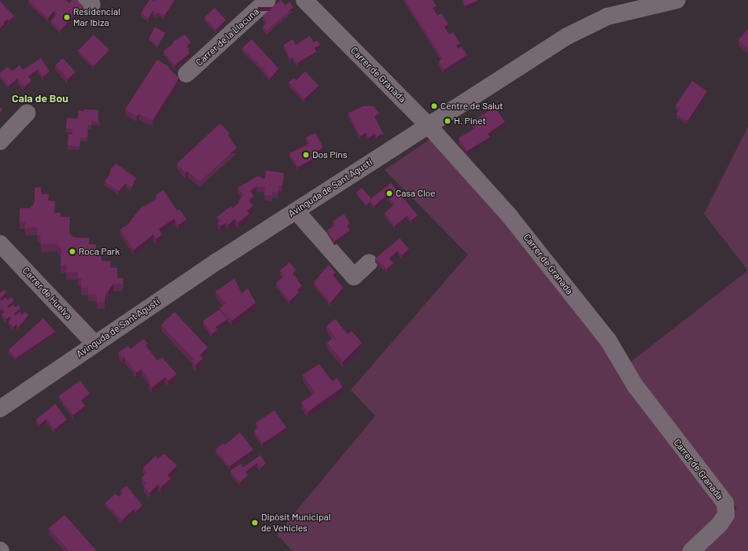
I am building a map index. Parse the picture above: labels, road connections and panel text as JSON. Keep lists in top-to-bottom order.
{
  "streets": {
    "street": [
      "Carrer de la Llacuna",
      "Carrer de Granada",
      "Avinguda de Sant Agustí",
      "Carrer de Huelva"
    ]
  },
  "crossings": [
    ["Carrer de Granada", "Avinguda de Sant Agustí"],
    ["Avinguda de Sant Agustí", "Carrer de Huelva"]
  ],
  "districts": ["Cala de Bou"],
  "places": [
    "Residencial Mar Ibiza",
    "Centre de Salut",
    "H. Pinet",
    "Dos Pins",
    "Casa Cloe",
    "Roca Park",
    "Dipòsit Municipal de Vehicles"
  ]
}
